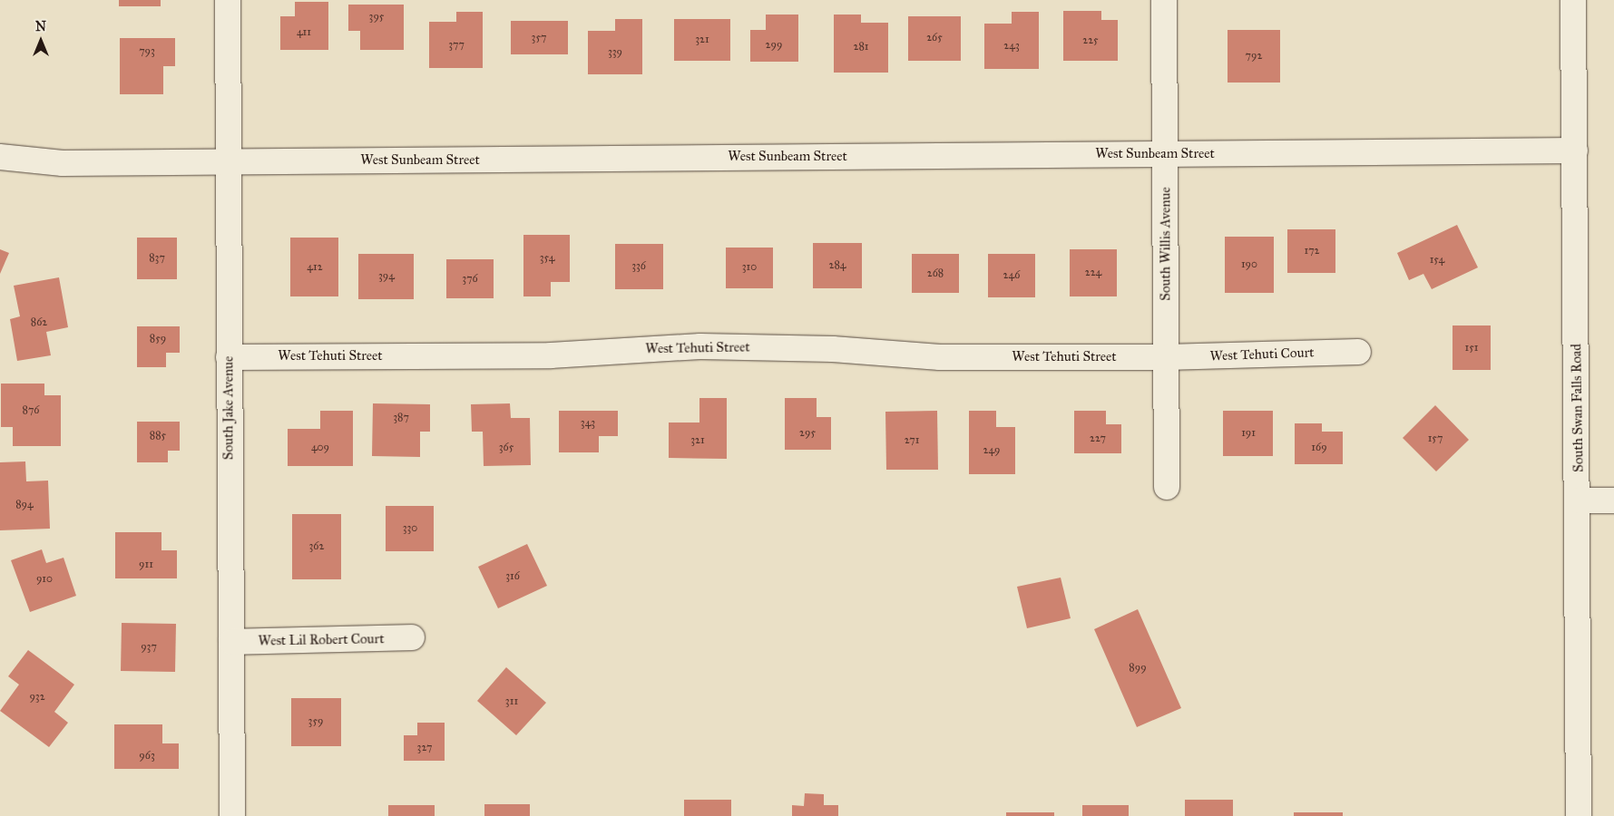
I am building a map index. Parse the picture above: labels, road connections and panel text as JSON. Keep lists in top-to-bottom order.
{
  "streets": {
    "street": [
      "West Sunbeam Street",
      "South Willis Avenue",
      "West Tehuti Street",
      "West Tehuti Court",
      "South Jake Avenue",
      "South Swan Falls Road",
      "West Lil Robert Court"
    ]
  },
  "crossings": [
    ["West Sunbeam Street", "South Willis Avenue"],
    ["West Sunbeam Street", "South Jake Avenue"],
    ["West Sunbeam Street", "South Swan Falls Road"],
    ["South Willis Avenue", "West Tehuti Street"],
    ["South Willis Avenue", "West Tehuti Court"],
    ["West Tehuti Street", "West Tehuti Court"],
    ["West Tehuti Street", "South Jake Avenue"],
    ["South Jake Avenue", "West Lil Robert Court"]
  ],
  "house_numbers": [
    "395",
    "411",
    "357",
    "265",
    "321",
    "225",
    "377",
    "299",
    "243",
    "281",
    "793",
    "339",
    "792",
    "172",
    "837",
    "354",
    "154",
    "190",
    "284",
    "336",
    "412",
    "310",
    "224",
    "268",
    "246",
    "394",
    "376",
    "862",
    "859",
    "151",
    "876",
    "387",
    "343",
    "295",
    "191",
    "885",
    "227",
    "157",
    "321",
    "271",
    "409",
    "365",
    "169",
    "249",
    "894",
    "330",
    "362",
    "911",
    "316",
    "910",
    "937",
    "899",
    "932",
    "311",
    "359",
    "327",
    "963"
  ],
  "north": "top"
}
